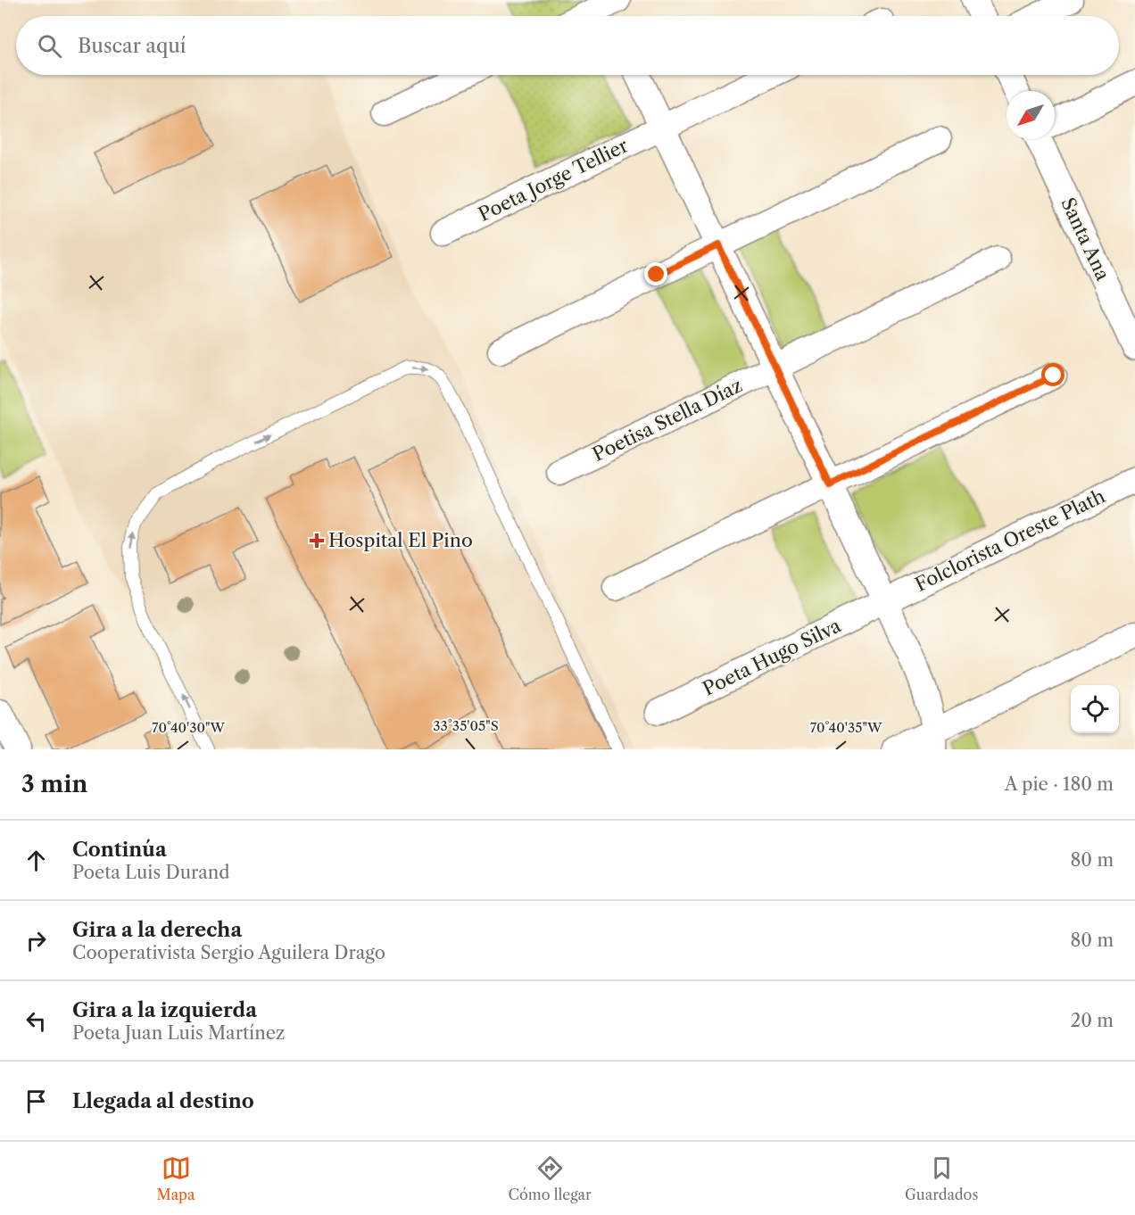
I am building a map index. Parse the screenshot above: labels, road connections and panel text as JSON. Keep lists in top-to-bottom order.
{
  "streets": {
    "street": [
      "Poeta Jorge Tellier",
      "Santa Ana",
      "Poetisa Stella Díaz",
      "Folclorista Oreste Plath",
      "Poeta Hugo Silva"
    ]
  },
  "crossings": [
    ["Folclorista Oreste Plath", "Poeta Hugo Silva"]
  ],
  "places": {
    "health": ["Hospital El Pino"]
  },
  "north": "bottom left",
  "page": {
    "search": "Buscar aquí",
    "heading": ["3 min", "A pie · 180 m"],
    "list": [
      ["Continúa", "Poeta Luis Durand", "80 m"],
      ["Gira a la derecha", "Cooperativista Sergio Aguilera Drago", "80 m"],
      ["Gira a la izquierda", "Poeta Juan Luis Martínez", "20 m"],
      "Llegada al destino"
    ],
    "nav": ["Mapa", "Cómo llegar", "Guardados"]
  },
  "coordinates": ["33°35'05\"S", "70°40'30\"W", "70°40'35\"W"]
}
